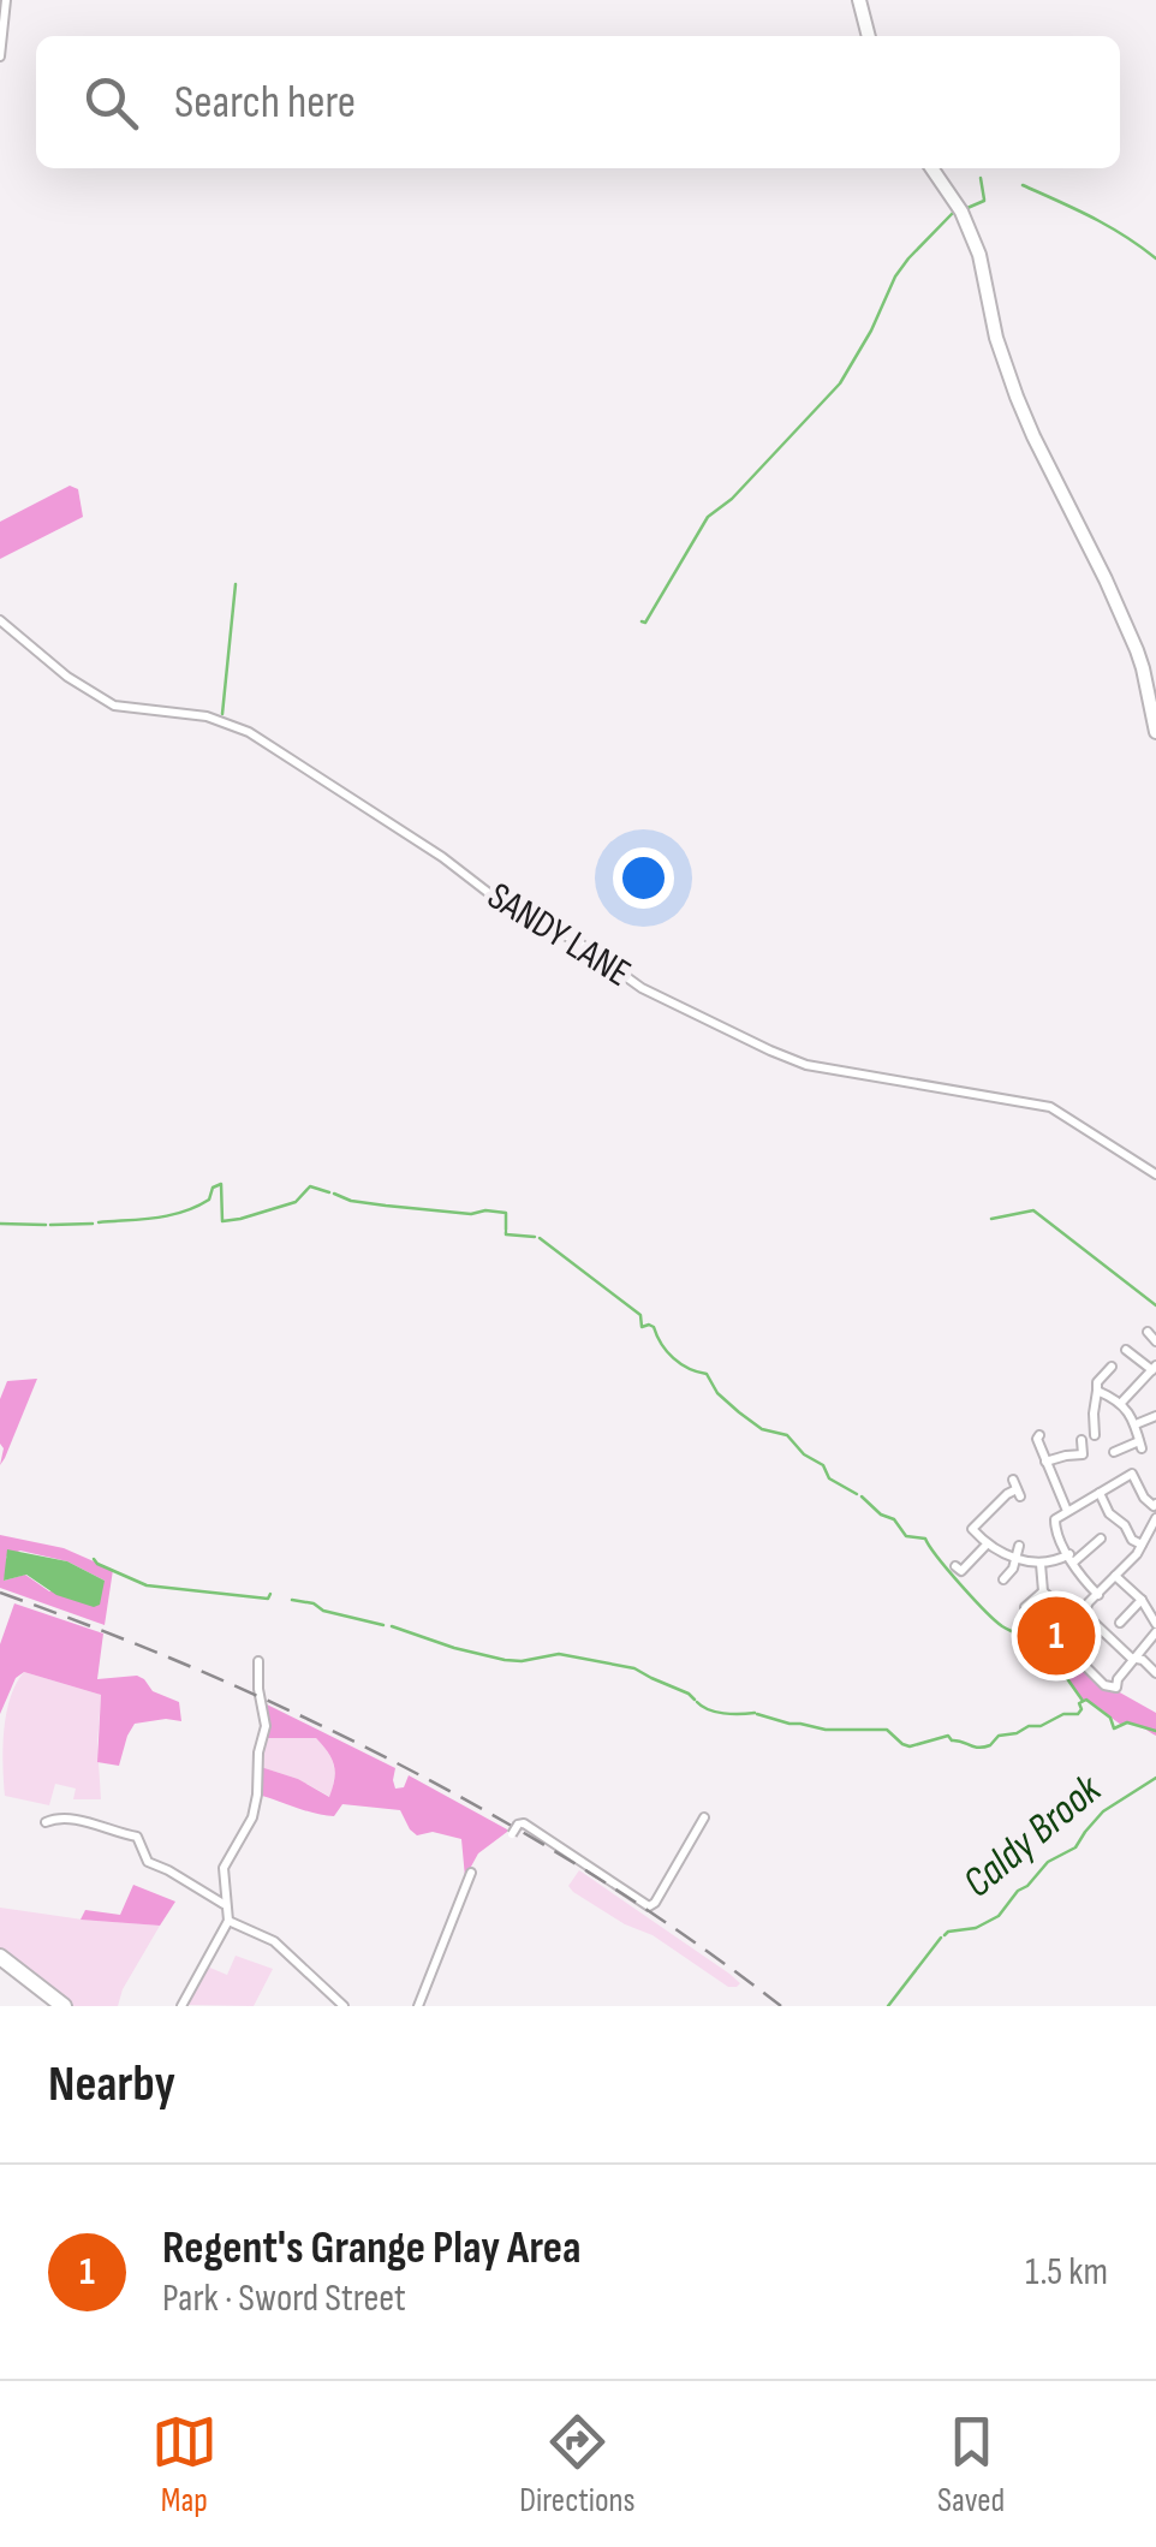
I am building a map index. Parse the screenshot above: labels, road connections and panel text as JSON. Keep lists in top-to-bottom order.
{
  "streets": {
    "street": ["SANDY LANE"]
  },
  "water": ["Caldy Brook"],
  "page": {
    "search": "Search here",
    "pins": "1",
    "heading": "Nearby",
    "list": [
      {
        "mark": "1",
        "name": "Regent's Grange Play Area",
        "note": "Park · Sword Street",
        "value": "1.5 km"
      }
    ],
    "nav": ["Map", "Directions", "Saved"]
  }
}
